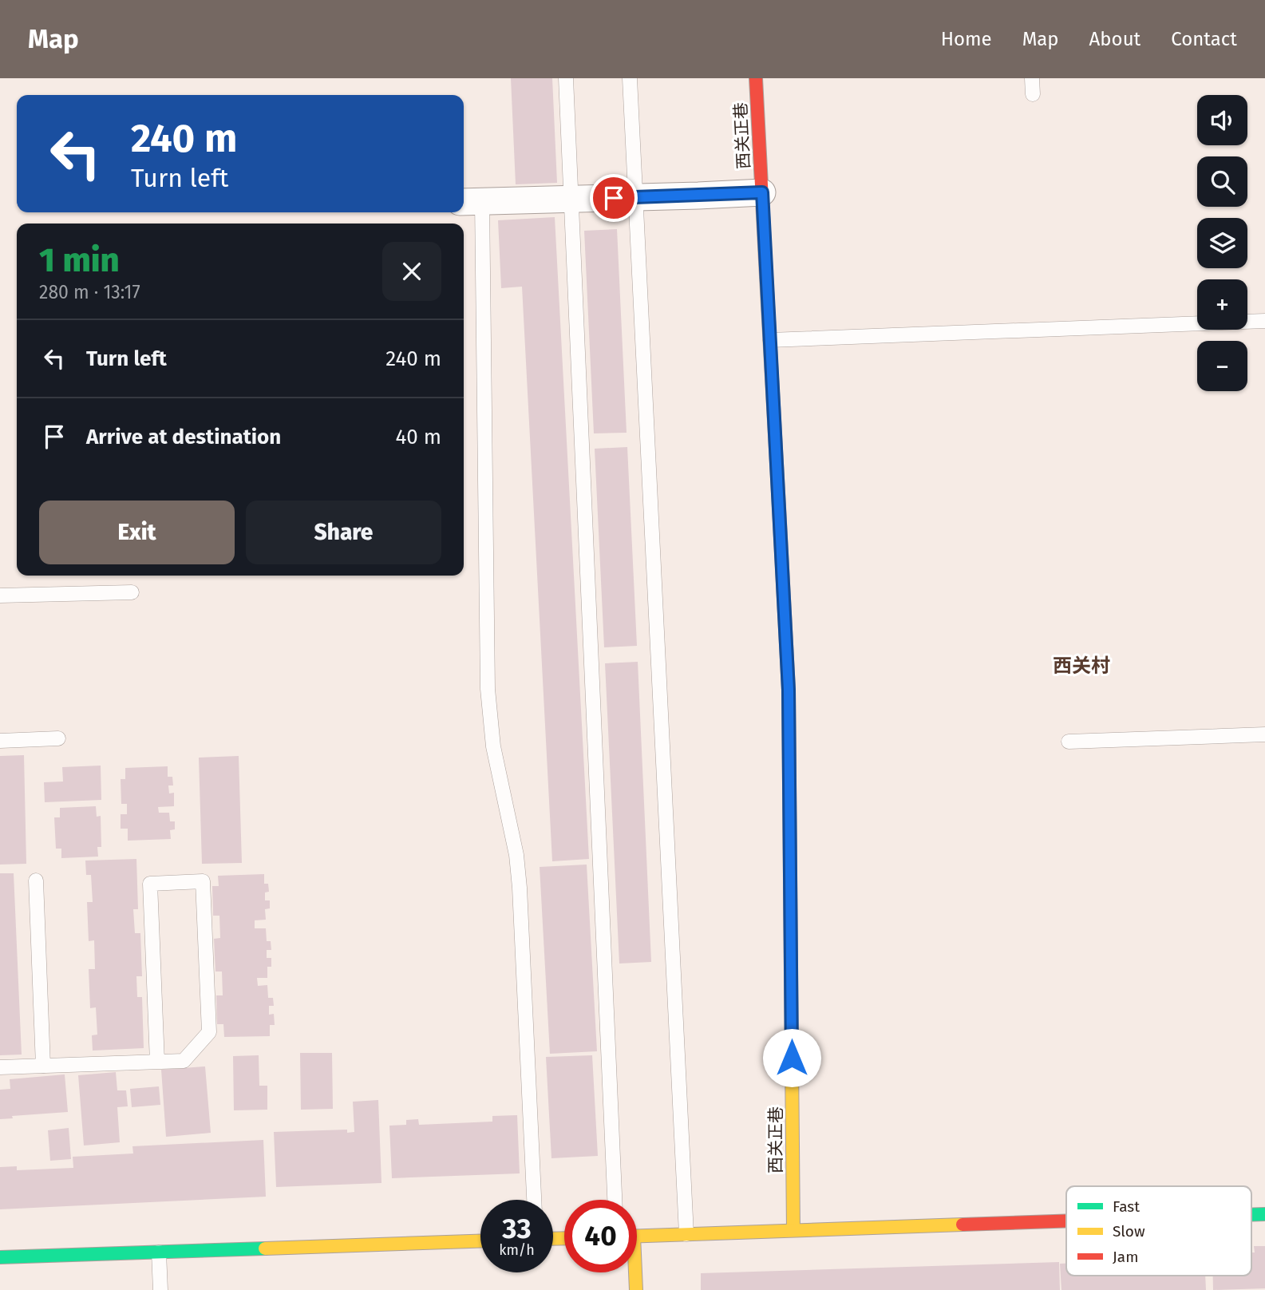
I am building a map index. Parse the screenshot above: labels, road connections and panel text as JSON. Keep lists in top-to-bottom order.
{
  "streets": {
    "street": ["西关正巷"]
  },
  "districts": ["西关村"],
  "legend": ["Fast", "Slow", "Jam"],
  "page": {
    "header": "Map",
    "nav": [
      "Home",
      "Map",
      "About",
      "Contact"
    ],
    "map_buttons": ["+", "−"],
    "turn": ["240 m", "Turn left"],
    "heading": ["1 min", "280 m · 13:17"],
    "list": [
      {
        "name": "Turn left",
        "value": "240 m"
      },
      {
        "name": "Arrive at destination",
        "value": "40 m"
      }
    ],
    "buttons": ["Exit", "Share"],
    "speed": "33 km/h",
    "limit": "40"
  }
}
